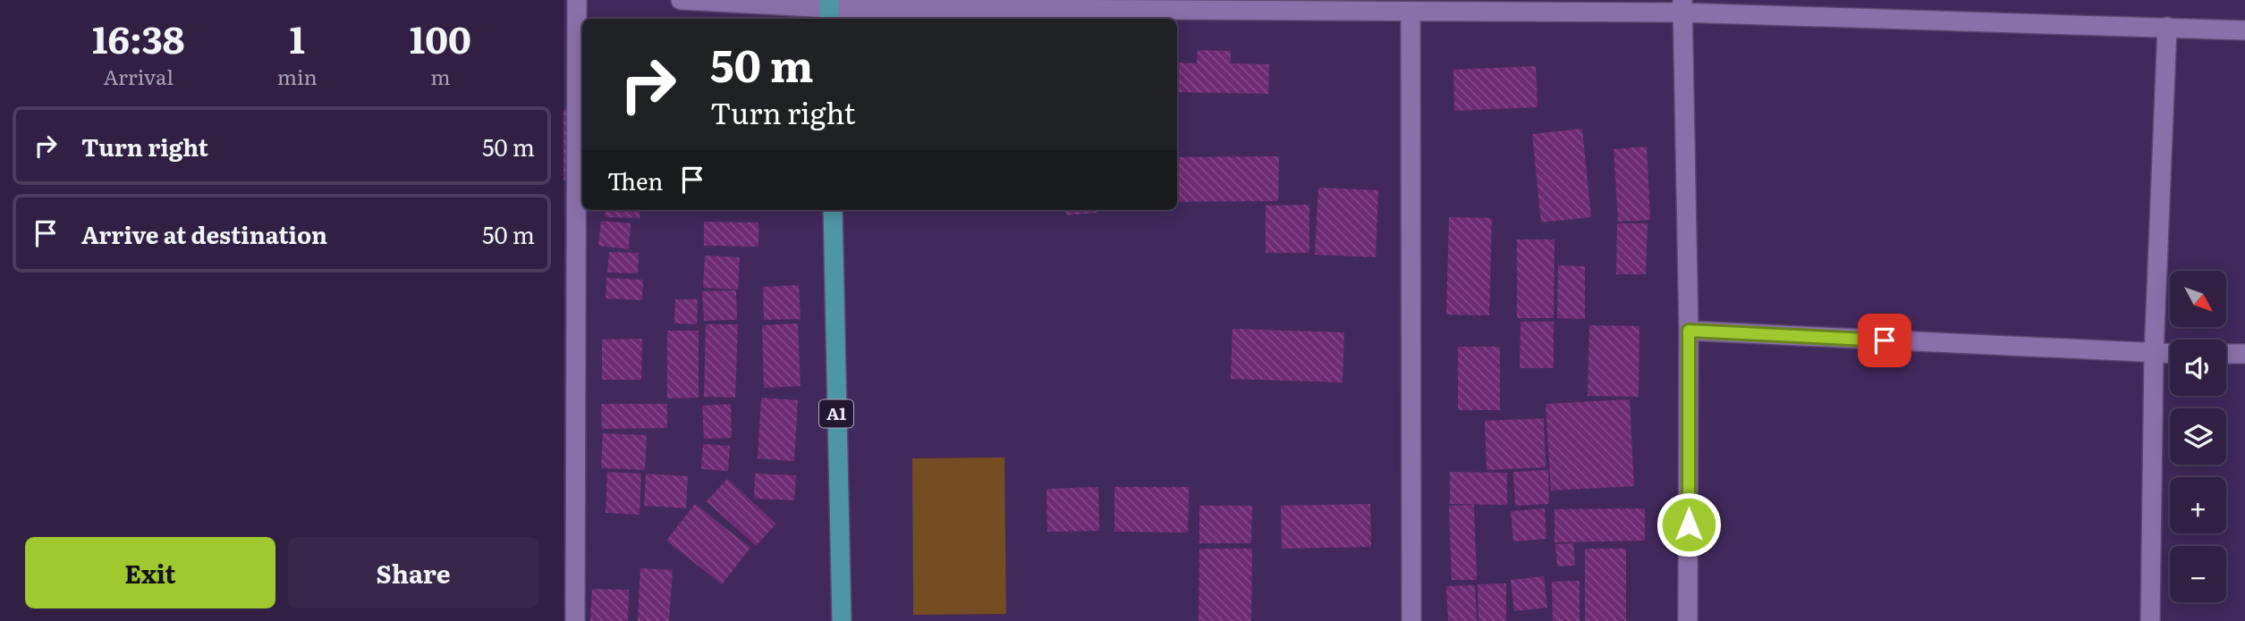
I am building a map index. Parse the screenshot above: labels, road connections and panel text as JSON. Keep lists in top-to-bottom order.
{
  "streets": {
    "main road": ["A1"]
  },
  "north": "bottom right",
  "page": {
    "eta": [
      "16:38",
      "Arrival",
      "1",
      "min",
      "100",
      "m"
    ],
    "turn": ["50 m", "Turn right"],
    "list": [
      {
        "name": "Turn right",
        "value": "50 m"
      },
      {
        "name": "Arrive at destination",
        "value": "50 m"
      }
    ],
    "then": "Then",
    "map_buttons": ["+", "−"],
    "buttons": ["Exit", "Share"]
  }
}
